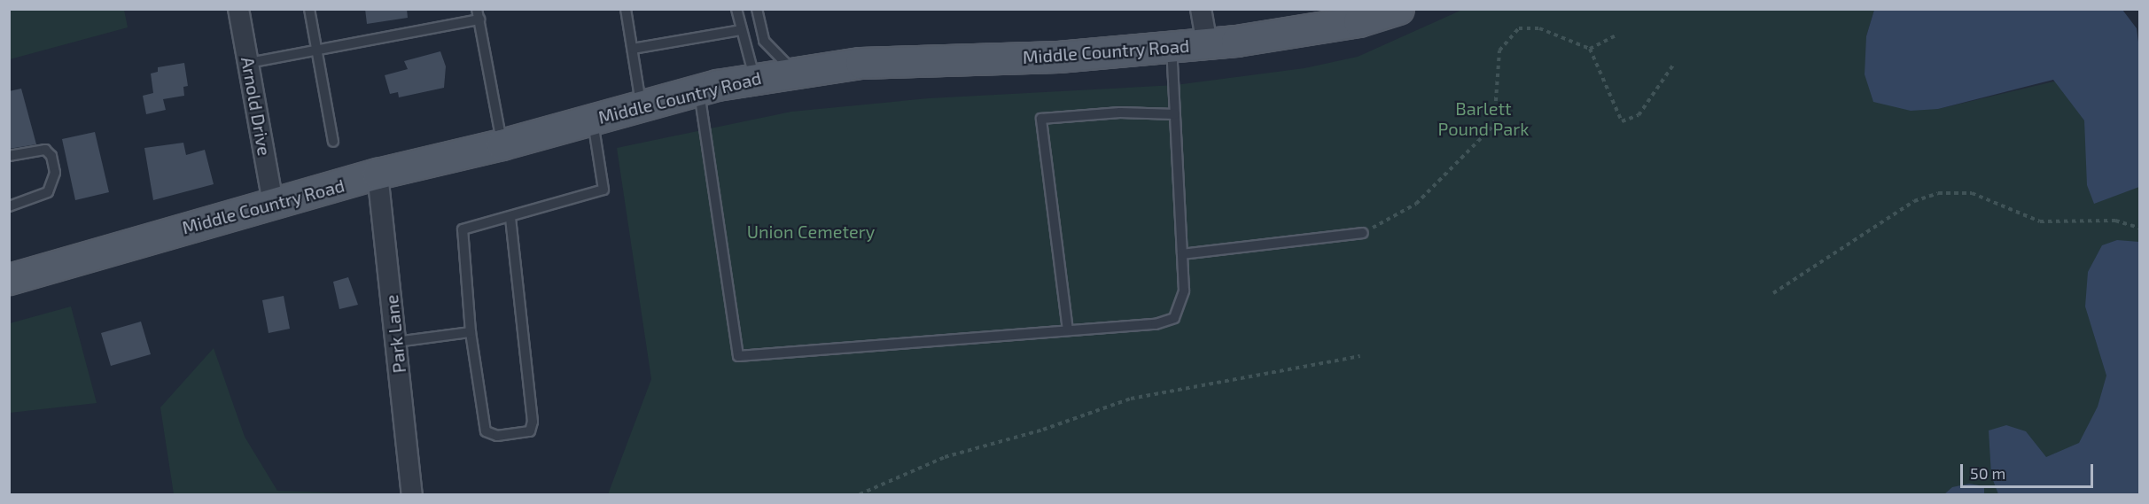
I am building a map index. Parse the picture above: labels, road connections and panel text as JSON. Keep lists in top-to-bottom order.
{
  "streets": {
    "main road": ["Middle Country Road"],
    "street": ["Arnold Drive", "Park Lane"]
  },
  "crossings": [
    ["Middle Country Road", "Arnold Drive"],
    ["Middle Country Road", "Park Lane"]
  ],
  "parks": ["Barlett Pound Park", "Union Cemetery"],
  "scale_bar": "50 m"
}
